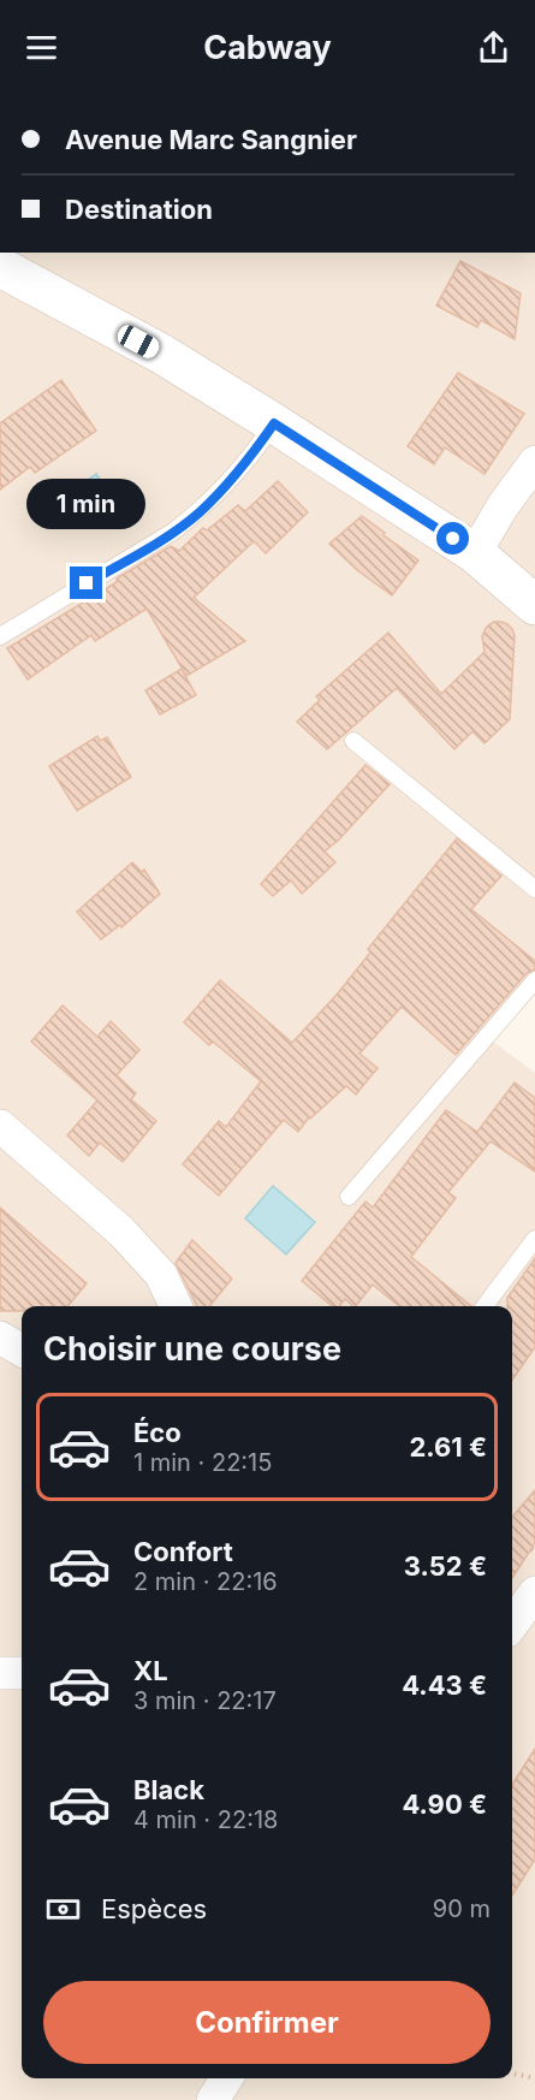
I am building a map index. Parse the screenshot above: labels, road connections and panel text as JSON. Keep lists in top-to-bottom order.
{
  "page": {
    "header": "Cabway",
    "banner": ["Avenue Marc Sangnier", "Destination"],
    "bubble": "1 min",
    "heading": "Choisir une course",
    "list": [
      {
        "name": "Éco",
        "note": "1 min · 22:15",
        "value": "2.61 €"
      },
      {
        "name": "Confort",
        "note": "2 min · 22:16",
        "value": "3.52 €"
      },
      {
        "name": "XL",
        "note": "3 min · 22:17",
        "value": "4.43 €"
      },
      {
        "name": "Black",
        "note": "4 min · 22:18",
        "value": "4.90 €"
      }
    ],
    "pay": ["Espèces", "90 m"],
    "buttons": "Confirmer"
  }
}
